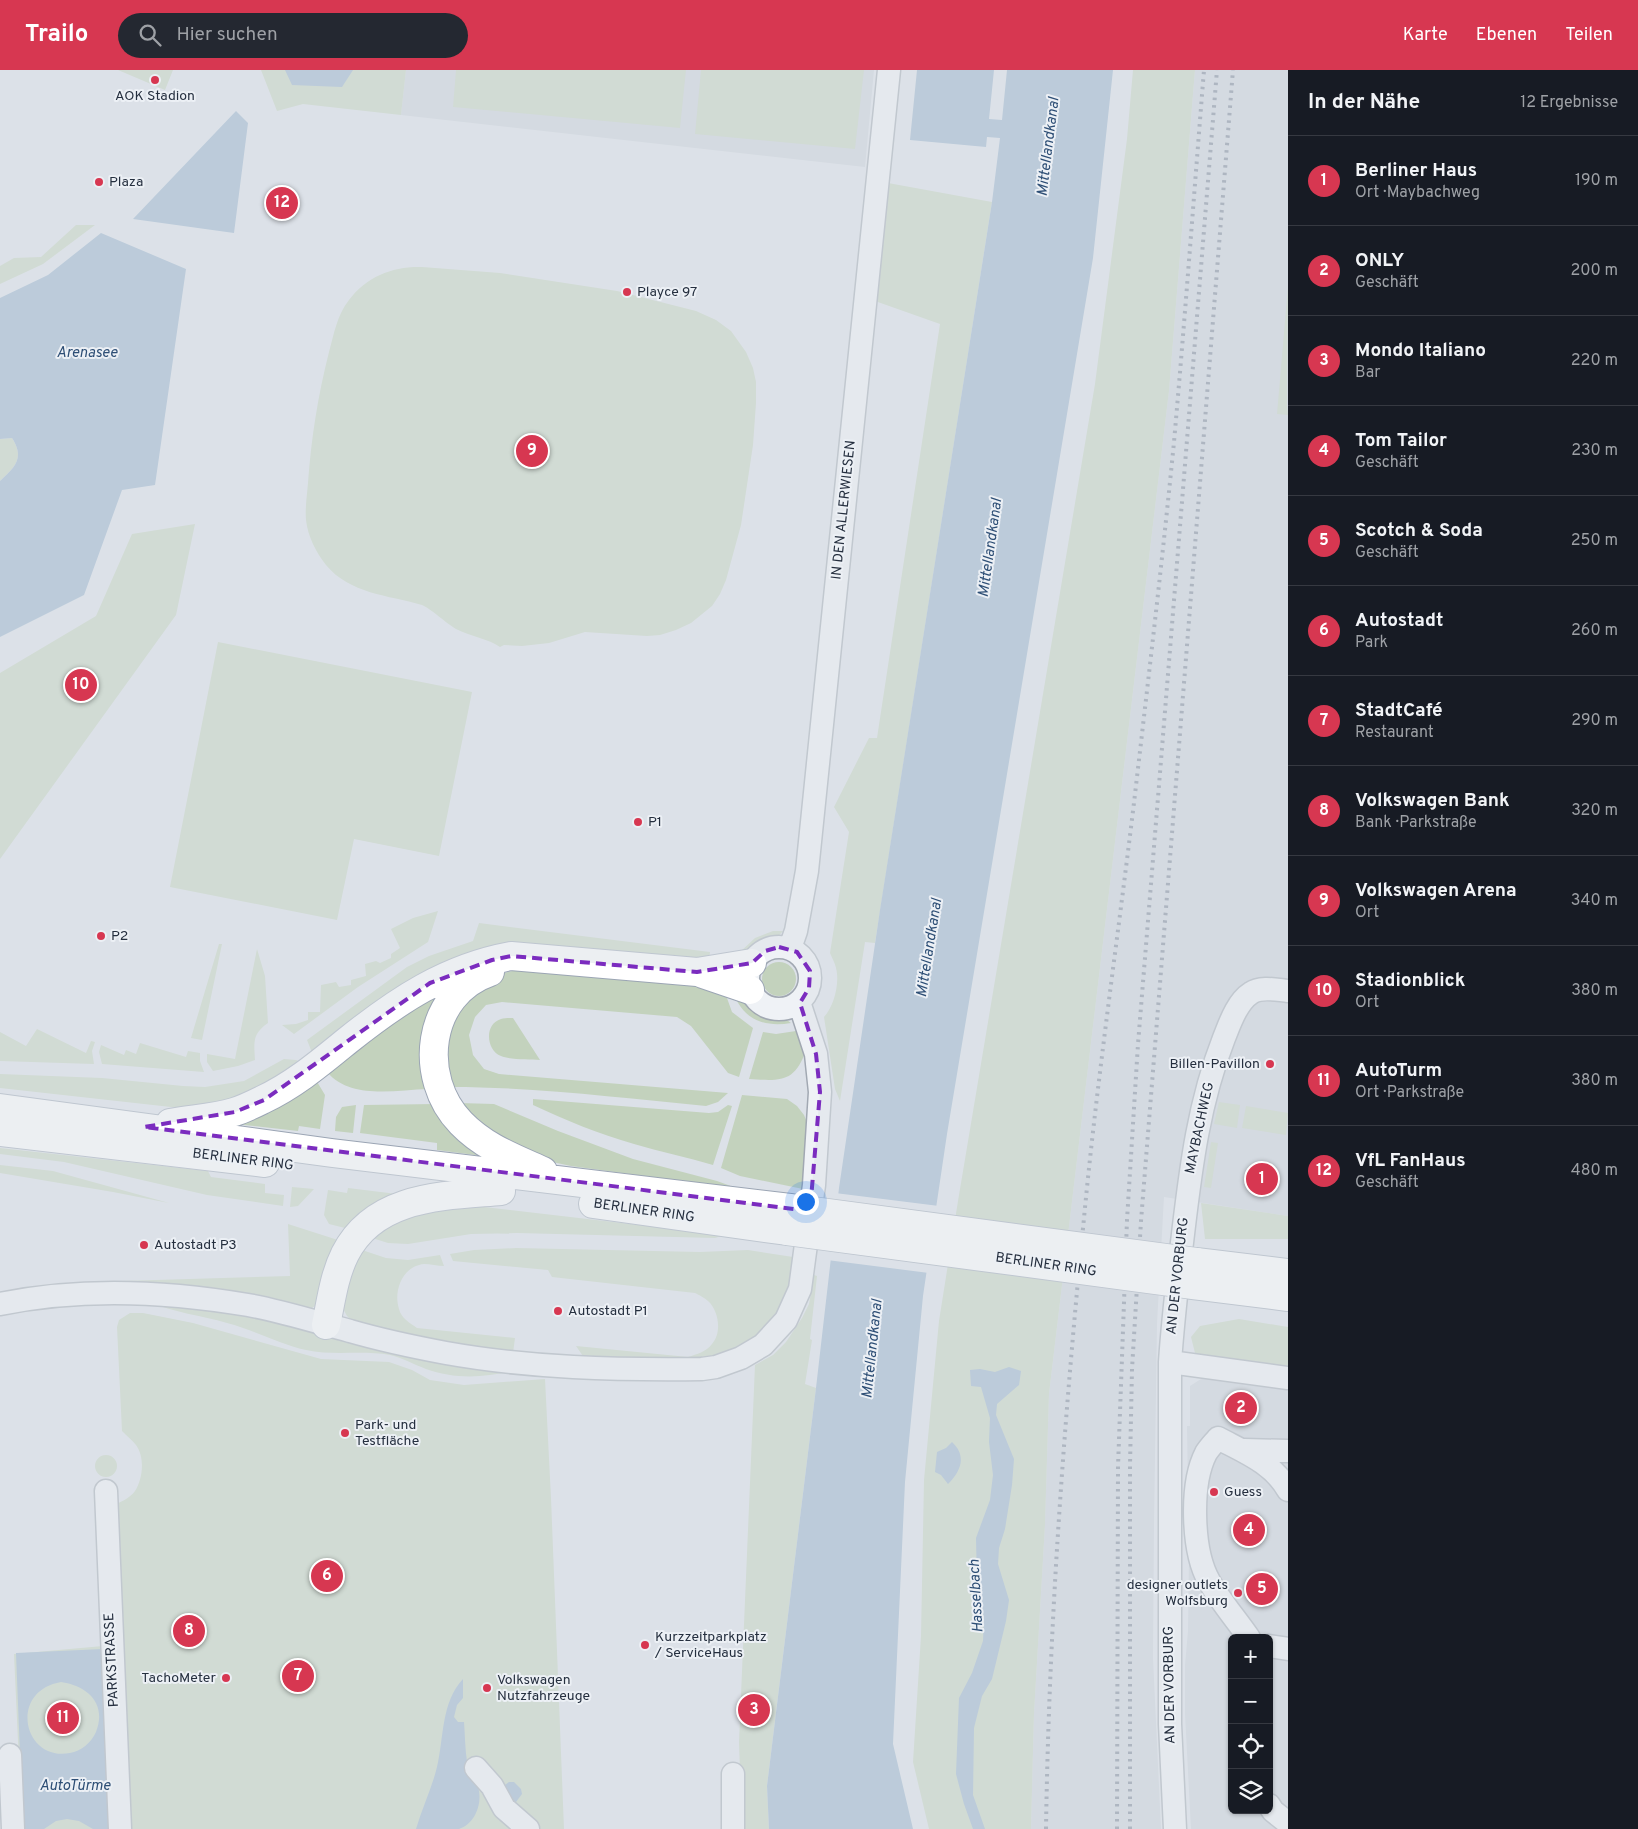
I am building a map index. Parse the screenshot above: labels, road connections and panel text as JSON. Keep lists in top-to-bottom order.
{
  "streets": {
    "main road": ["BERLINER RING"],
    "street": [
      "IN DEN ALLERWIESEN",
      "MAYBACHWEG",
      "AN DER VORBURG",
      "PARKSTRASSE"
    ]
  },
  "crossings": [
    ["MAYBACHWEG", "AN DER VORBURG"]
  ],
  "water": [
    "Mittellandkanal",
    "Arenasee",
    "Hasselbach",
    "AutoTürme"
  ],
  "places": [
    "AOK Stadion",
    "Plaza",
    "Playce 97",
    "P1",
    "P2",
    "Billen-Pavillon",
    "Autostadt P3",
    "Autostadt P1",
    "Park- und Testfläche",
    "Guess",
    "designer outlets Wolfsburg",
    "Kurzzeitparkplatz / ServiceHaus",
    "TachoMeter",
    "Volkswagen Nutzfahrzeuge"
  ],
  "page": {
    "header": "Trailo",
    "search": "Hier suchen",
    "nav": ["Karte", "Ebenen", "Teilen"],
    "heading": ["In der Nähe", "12 Ergebnisse"],
    "list": [
      {
        "mark": "1",
        "name": "Berliner Haus",
        "note": "Ort · Maybachweg",
        "value": "190 m"
      },
      {
        "mark": "2",
        "name": "ONLY",
        "note": "Geschäft",
        "value": "200 m"
      },
      {
        "mark": "3",
        "name": "Mondo Italiano",
        "note": "Bar",
        "value": "220 m"
      },
      {
        "mark": "4",
        "name": "Tom Tailor",
        "note": "Geschäft",
        "value": "230 m"
      },
      {
        "mark": "5",
        "name": "Scotch & Soda",
        "note": "Geschäft",
        "value": "250 m"
      },
      {
        "mark": "6",
        "name": "Autostadt",
        "note": "Park",
        "value": "260 m"
      },
      {
        "mark": "7",
        "name": "StadtCafé",
        "note": "Restaurant",
        "value": "290 m"
      },
      {
        "mark": "8",
        "name": "Volkswagen Bank",
        "note": "Bank · Parkstraße",
        "value": "320 m"
      },
      {
        "mark": "9",
        "name": "Volkswagen Arena",
        "note": "Ort",
        "value": "340 m"
      },
      {
        "mark": "10",
        "name": "Stadionblick",
        "note": "Ort",
        "value": "380 m"
      },
      {
        "mark": "11",
        "name": "AutoTurm",
        "note": "Ort · Parkstraße",
        "value": "380 m"
      },
      {
        "mark": "12",
        "name": "VfL FanHaus",
        "note": "Geschäft",
        "value": "480 m"
      }
    ],
    "pins": [
      "12",
      "9",
      "10",
      "1",
      "2",
      "4",
      "6",
      "5",
      "8",
      "7",
      "3",
      "11"
    ],
    "map_buttons": ["+", "−"]
  }
}
